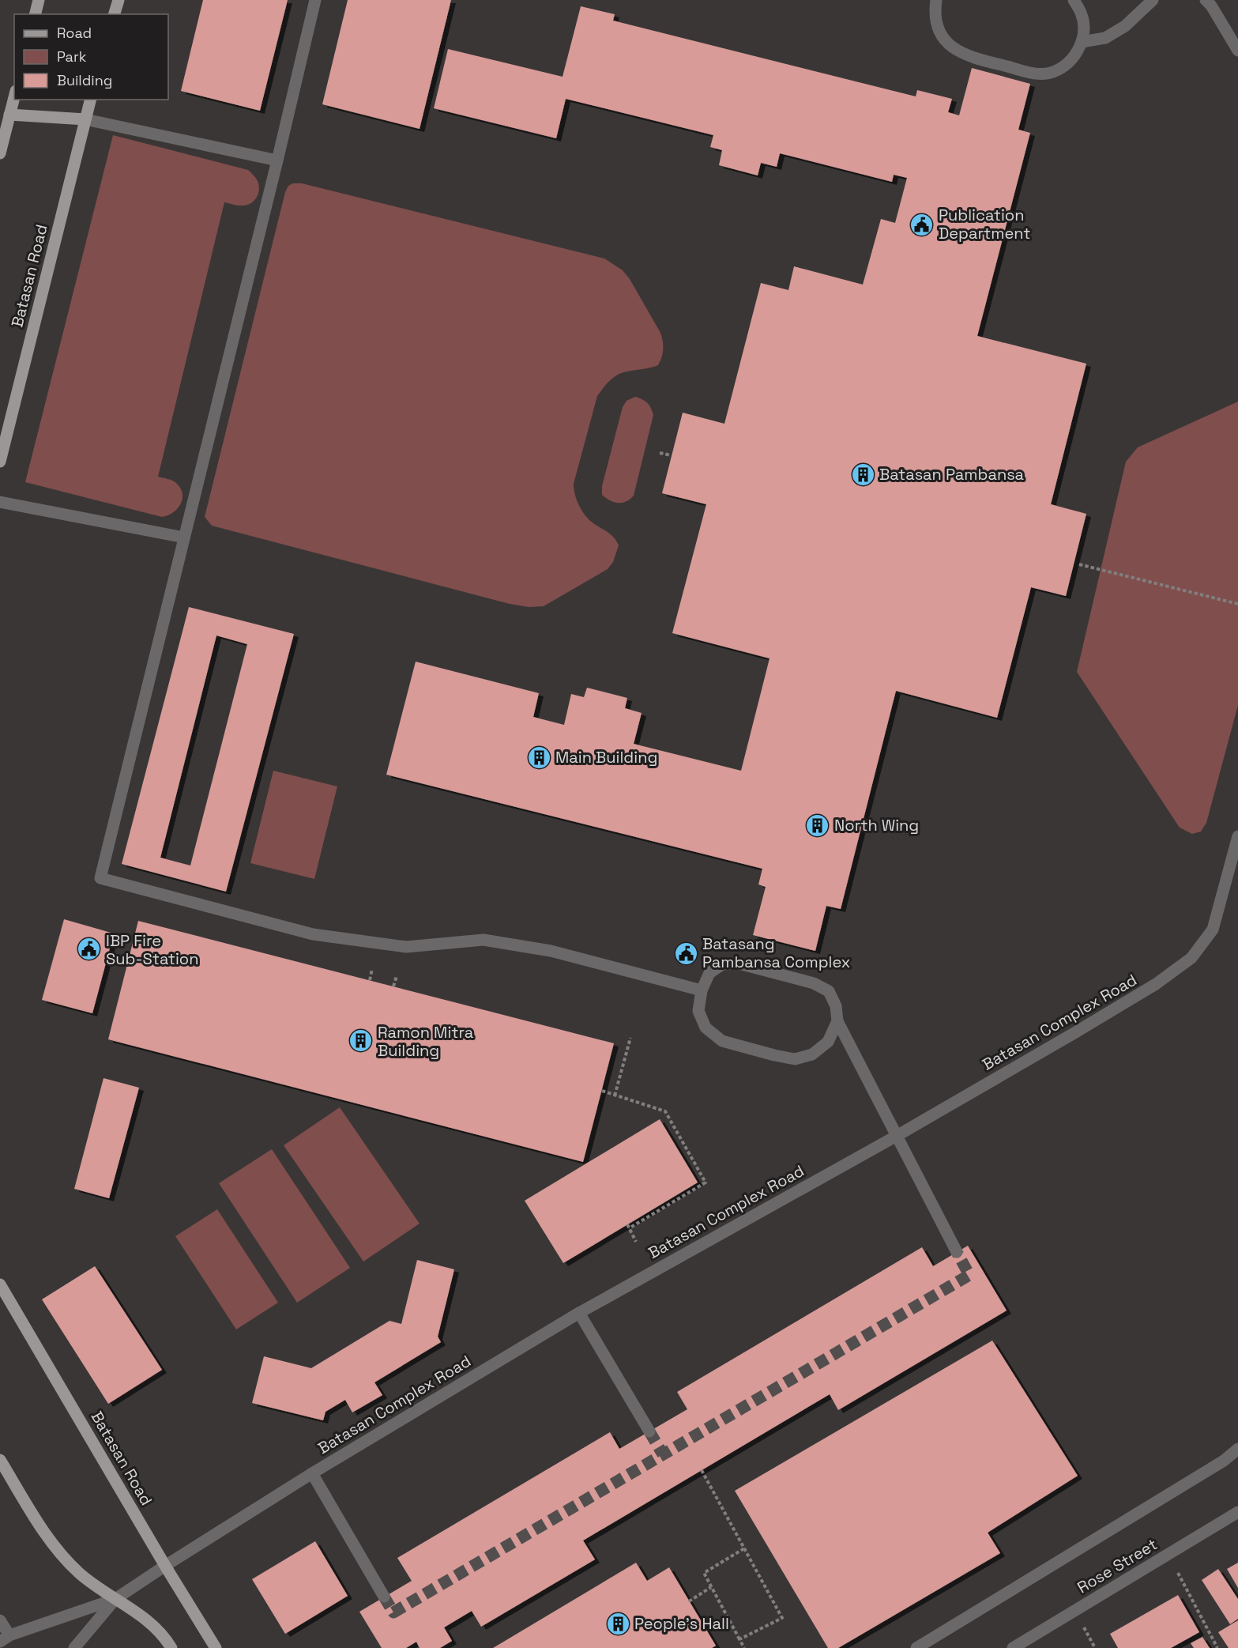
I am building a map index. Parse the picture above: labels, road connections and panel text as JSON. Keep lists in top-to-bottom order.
{
  "streets": {
    "main road": ["Batasan Road"],
    "street": ["Batasan Complex Road", "Rose Street"]
  },
  "crossings": [
    ["Batasan Road", "Batasan Complex Road"]
  ],
  "places": {
    "public building": ["Publication Department", "IBP Fire Sub-Station", "Batasang Pambansa Complex"],
    "building": [
      "Batasan Pambansa",
      "Main Building",
      "North Wing",
      "Ramon Mitra Building",
      "People's Hall"
    ]
  },
  "legend": ["Road", "Park", "Building"]
}
